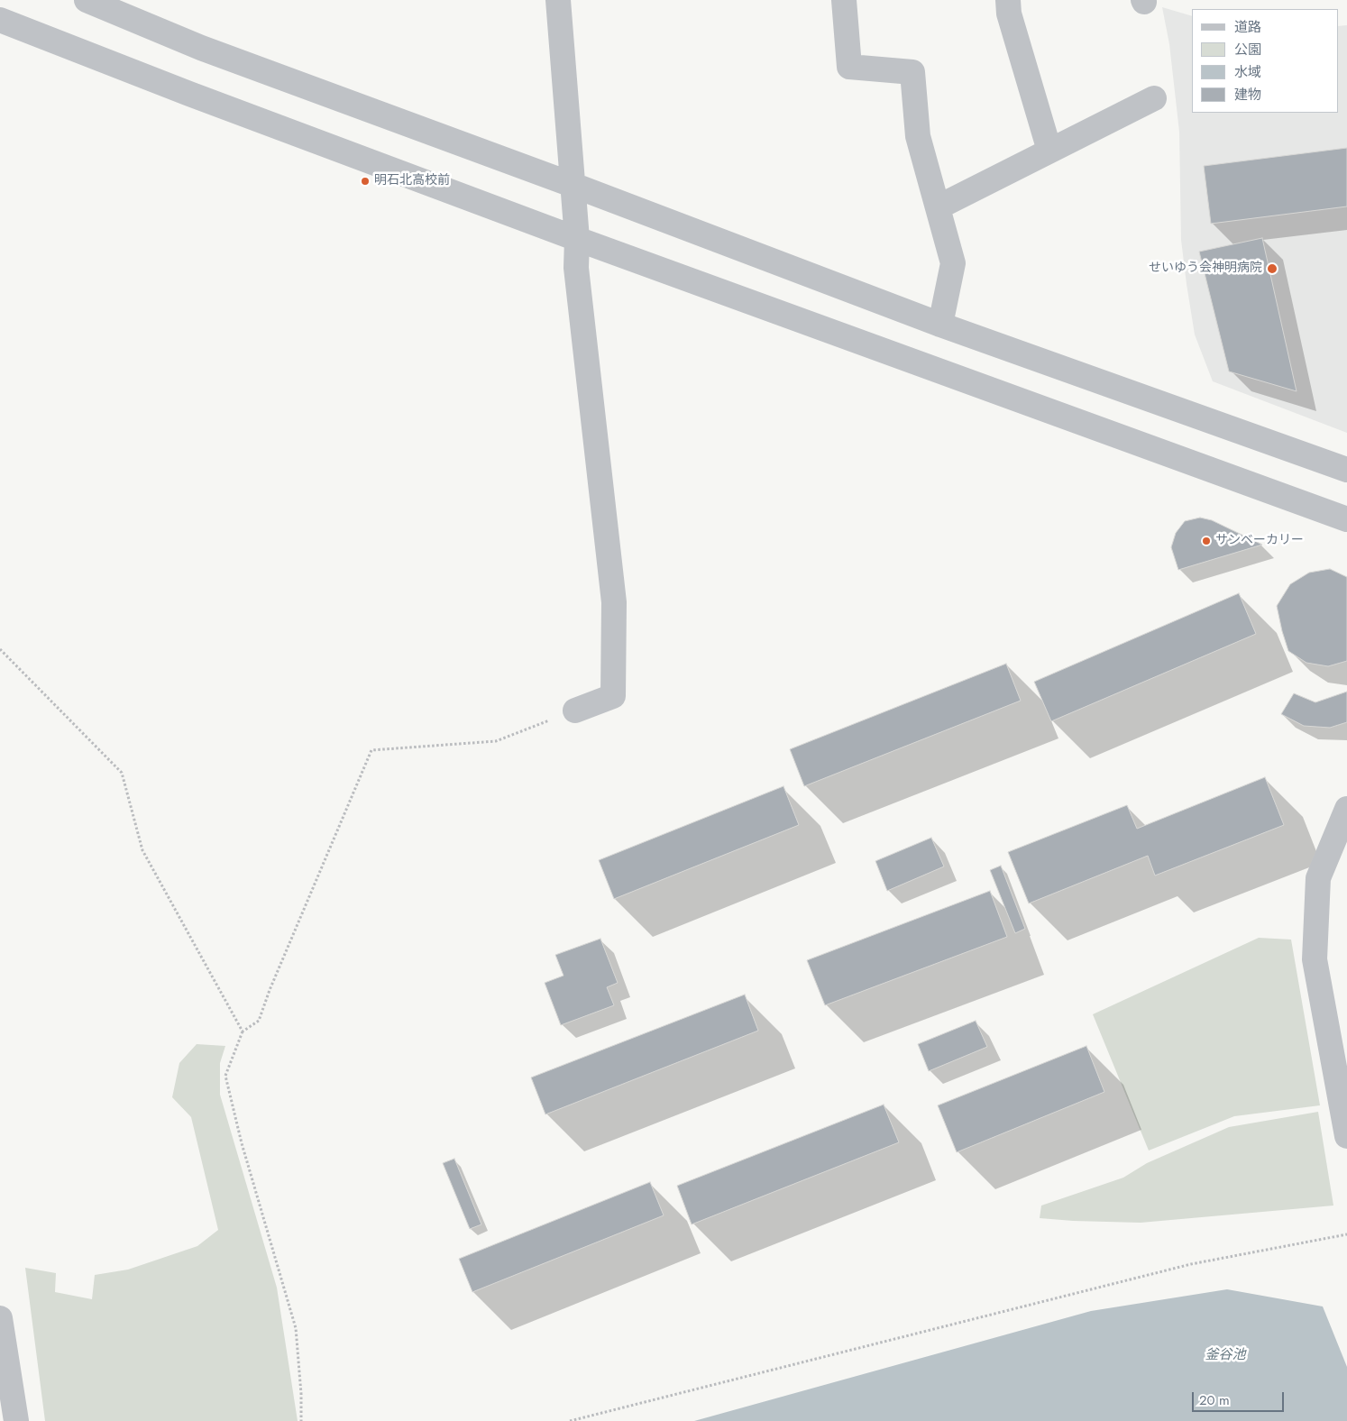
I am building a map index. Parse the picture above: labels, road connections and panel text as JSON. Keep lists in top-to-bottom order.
{
  "water": ["釜谷池"],
  "places": ["明石北高校前", "せいゆう会神明病院", "サンベーカリー"],
  "legend": [
    "道路",
    "公園",
    "水域",
    "建物"
  ],
  "scale_bar": "20 m"
}
